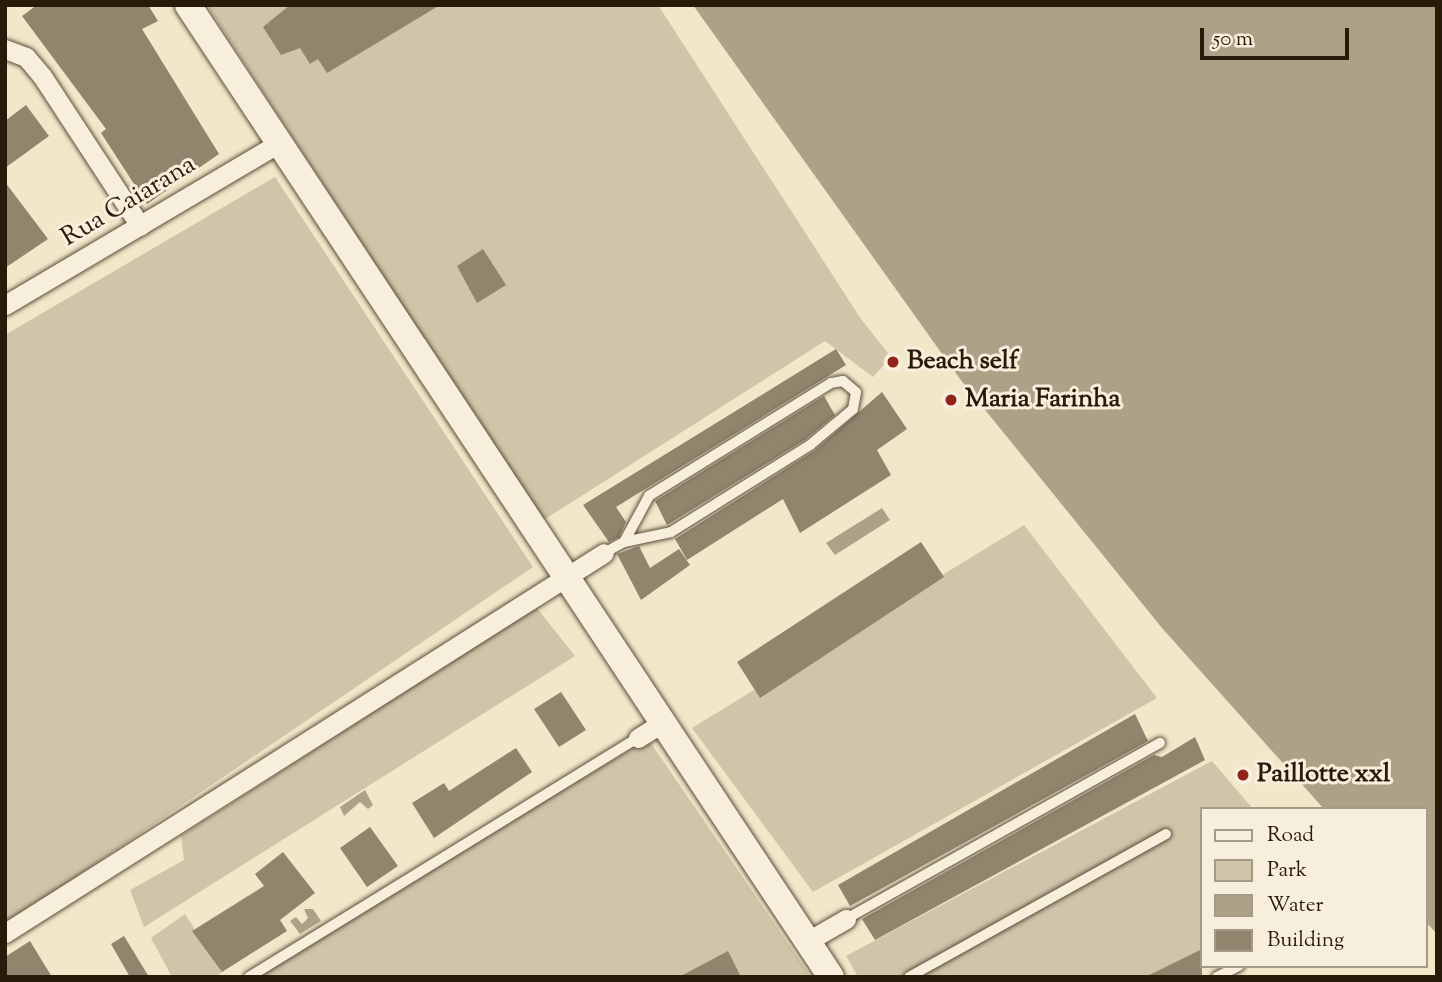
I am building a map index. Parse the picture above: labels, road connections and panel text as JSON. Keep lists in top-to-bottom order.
{
  "streets": {
    "street": ["Rua Caiarana"]
  },
  "places": ["Beach self", "Maria Farinha", "Paillotte xxl"],
  "legend": [
    "Road",
    "Park",
    "Water",
    "Building"
  ],
  "scale_bar": "50 m"
}
